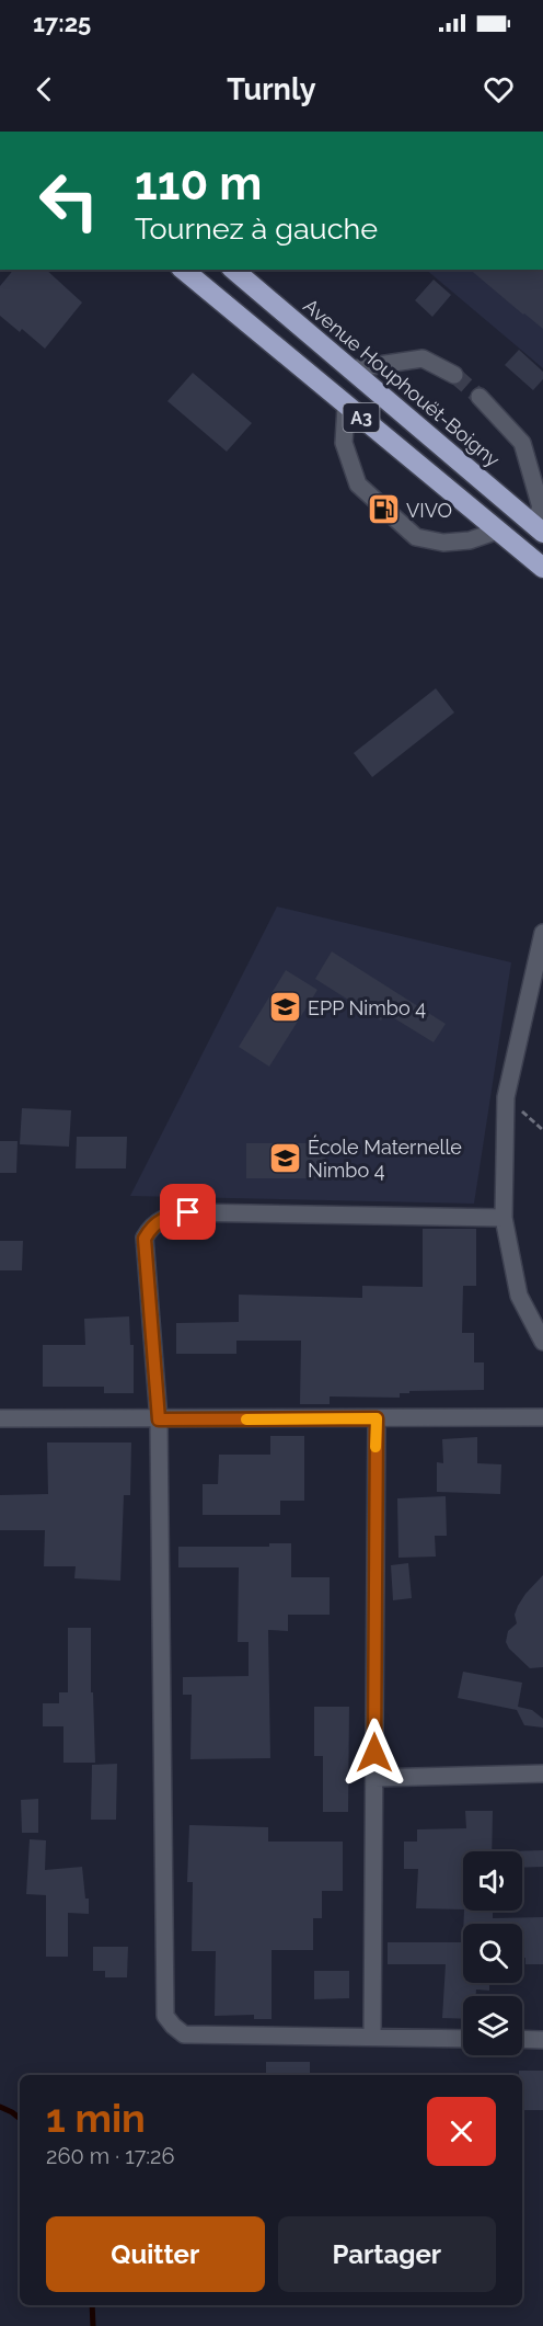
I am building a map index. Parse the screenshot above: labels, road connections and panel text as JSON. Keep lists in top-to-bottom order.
{
  "streets": {
    "highway": ["Avenue Houphouët-Boigny", "A3"]
  },
  "places": {
    "fuel station": ["VIVO"],
    "school or university": ["EPP Nimbo 4", "École Maternelle Nimbo 4"]
  },
  "page": {
    "status": "17:25",
    "header": "Turnly",
    "turn": ["110 m", "Tournez à gauche"],
    "heading": ["1 min", "260 m · 17:26"],
    "buttons": ["Quitter", "Partager"]
  }
}
